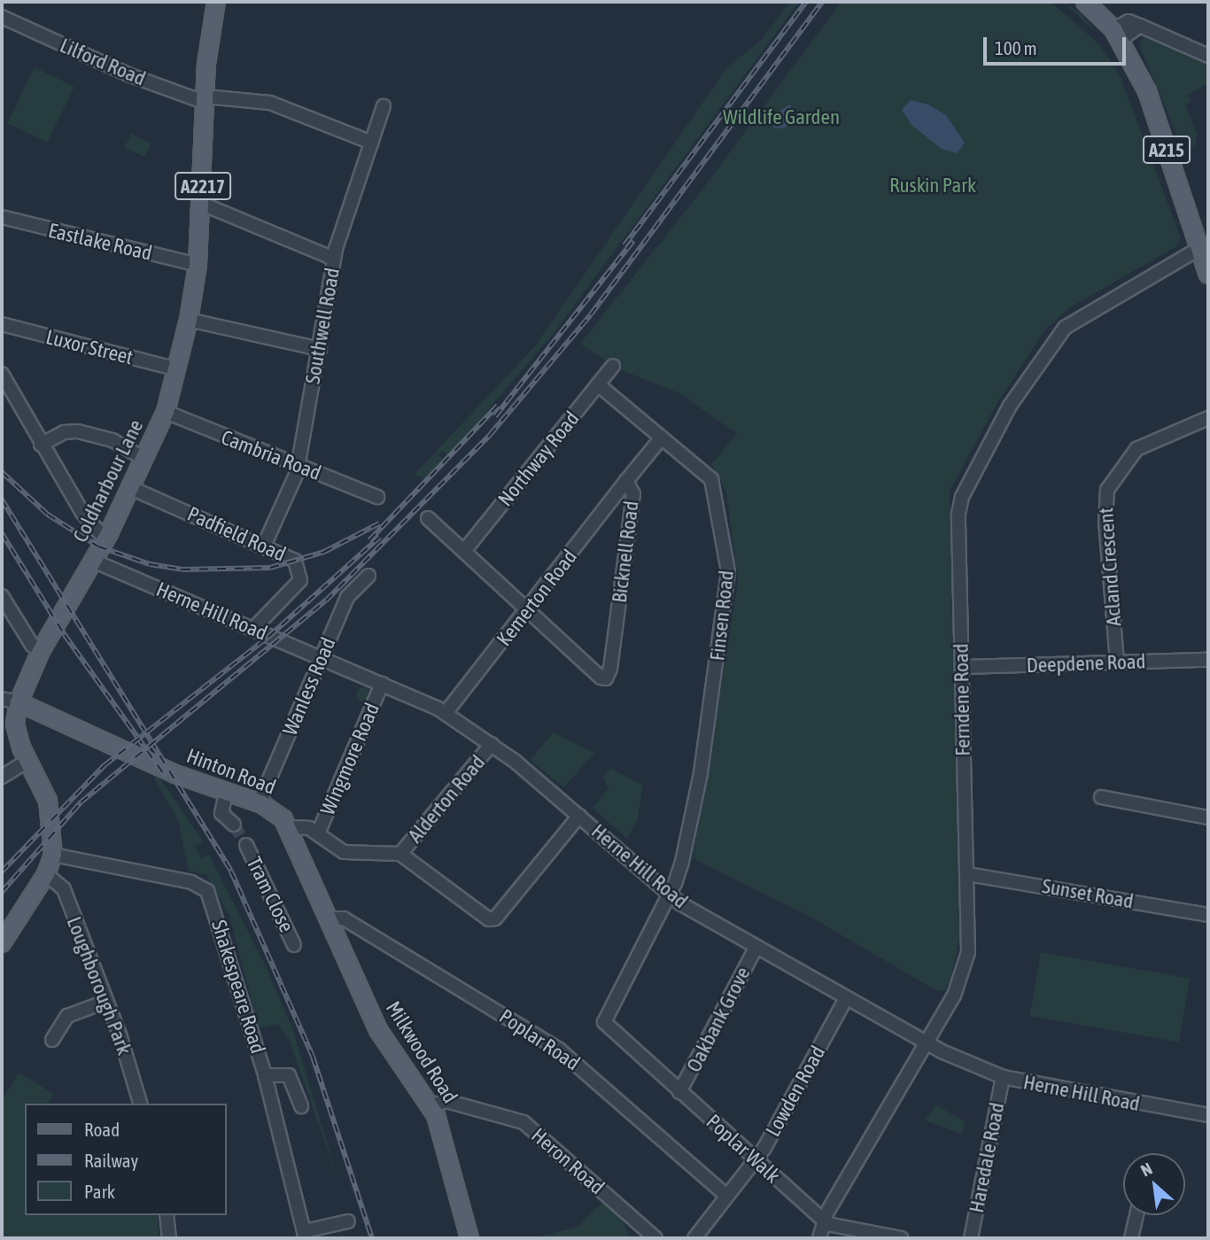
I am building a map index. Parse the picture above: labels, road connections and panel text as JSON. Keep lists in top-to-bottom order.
{
  "streets": {
    "main road": [
      "A215",
      "A2217",
      "Coldharbour Lane",
      "Hinton Road",
      "Milkwood Road"
    ],
    "street": [
      "Lilford Road",
      "Eastlake Road",
      "Southwell Road",
      "Luxor Street",
      "Cambria Road",
      "Northway Road",
      "Padfield Road",
      "Bicknell Road",
      "Acland Crescent",
      "Kemerton Road",
      "Herne Hill Road",
      "Finsen Road",
      "Deepdene Road",
      "Wanless Road",
      "Ferndene Road",
      "Wingmore Road",
      "Alderton Road",
      "Sunset Road",
      "Tram Close",
      "Loughborough Park",
      "Shakespeare Road",
      "Oakbank Grove",
      "Poplar Road",
      "Lowden Road",
      "Poplar Walk",
      "Haredale Road",
      "Heron Road"
    ]
  },
  "crossings": [
    ["Lilford Road", "Southwell Road"],
    ["Lilford Road", "Coldharbour Lane"],
    ["A215", "Ferndene Road"],
    ["Eastlake Road", "Coldharbour Lane"],
    ["Southwell Road", "Cambria Road"],
    ["Southwell Road", "Padfield Road"],
    ["Luxor Street", "Coldharbour Lane"],
    ["Cambria Road", "Coldharbour Lane"],
    ["Northway Road", "Finsen Road"],
    ["Coldharbour Lane", "Padfield Road"],
    ["Coldharbour Lane", "Herne Hill Road"],
    ["Coldharbour Lane", "Hinton Road"],
    ["Coldharbour Lane", "Loughborough Park"],
    ["Coldharbour Lane", "Shakespeare Road"],
    ["Padfield Road", "Herne Hill Road"],
    ["Bicknell Road", "Kemerton Road"],
    ["Bicknell Road", "Finsen Road"],
    ["Acland Crescent", "Deepdene Road"],
    ["Kemerton Road", "Herne Hill Road"],
    ["Herne Hill Road", "Finsen Road"],
    ["Herne Hill Road", "Wanless Road"],
    ["Herne Hill Road", "Ferndene Road"],
    ["Herne Hill Road", "Wingmore Road"],
    ["Herne Hill Road", "Alderton Road"],
    ["Herne Hill Road", "Oakbank Grove"],
    ["Herne Hill Road", "Lowden Road"],
    ["Herne Hill Road", "Haredale Road"],
    ["Finsen Road", "Poplar Walk"],
    ["Deepdene Road", "Ferndene Road"],
    ["Wanless Road", "Hinton Road"],
    ["Ferndene Road", "Sunset Road"],
    ["Ferndene Road", "Poplar Walk"],
    ["Wingmore Road", "Hinton Road"],
    ["Hinton Road", "Alderton Road"],
    ["Hinton Road", "Milkwood Road"],
    ["Oakbank Grove", "Poplar Walk"],
    ["Poplar Road", "Milkwood Road"],
    ["Poplar Road", "Lowden Road"],
    ["Milkwood Road", "Heron Road"],
    ["Lowden Road", "Poplar Walk"]
  ],
  "parks": ["Wildlife Garden", "Ruskin Park"],
  "legend": ["Road", "Railway", "Park"],
  "scale_bar": "100 m",
  "north": "top left"
}
